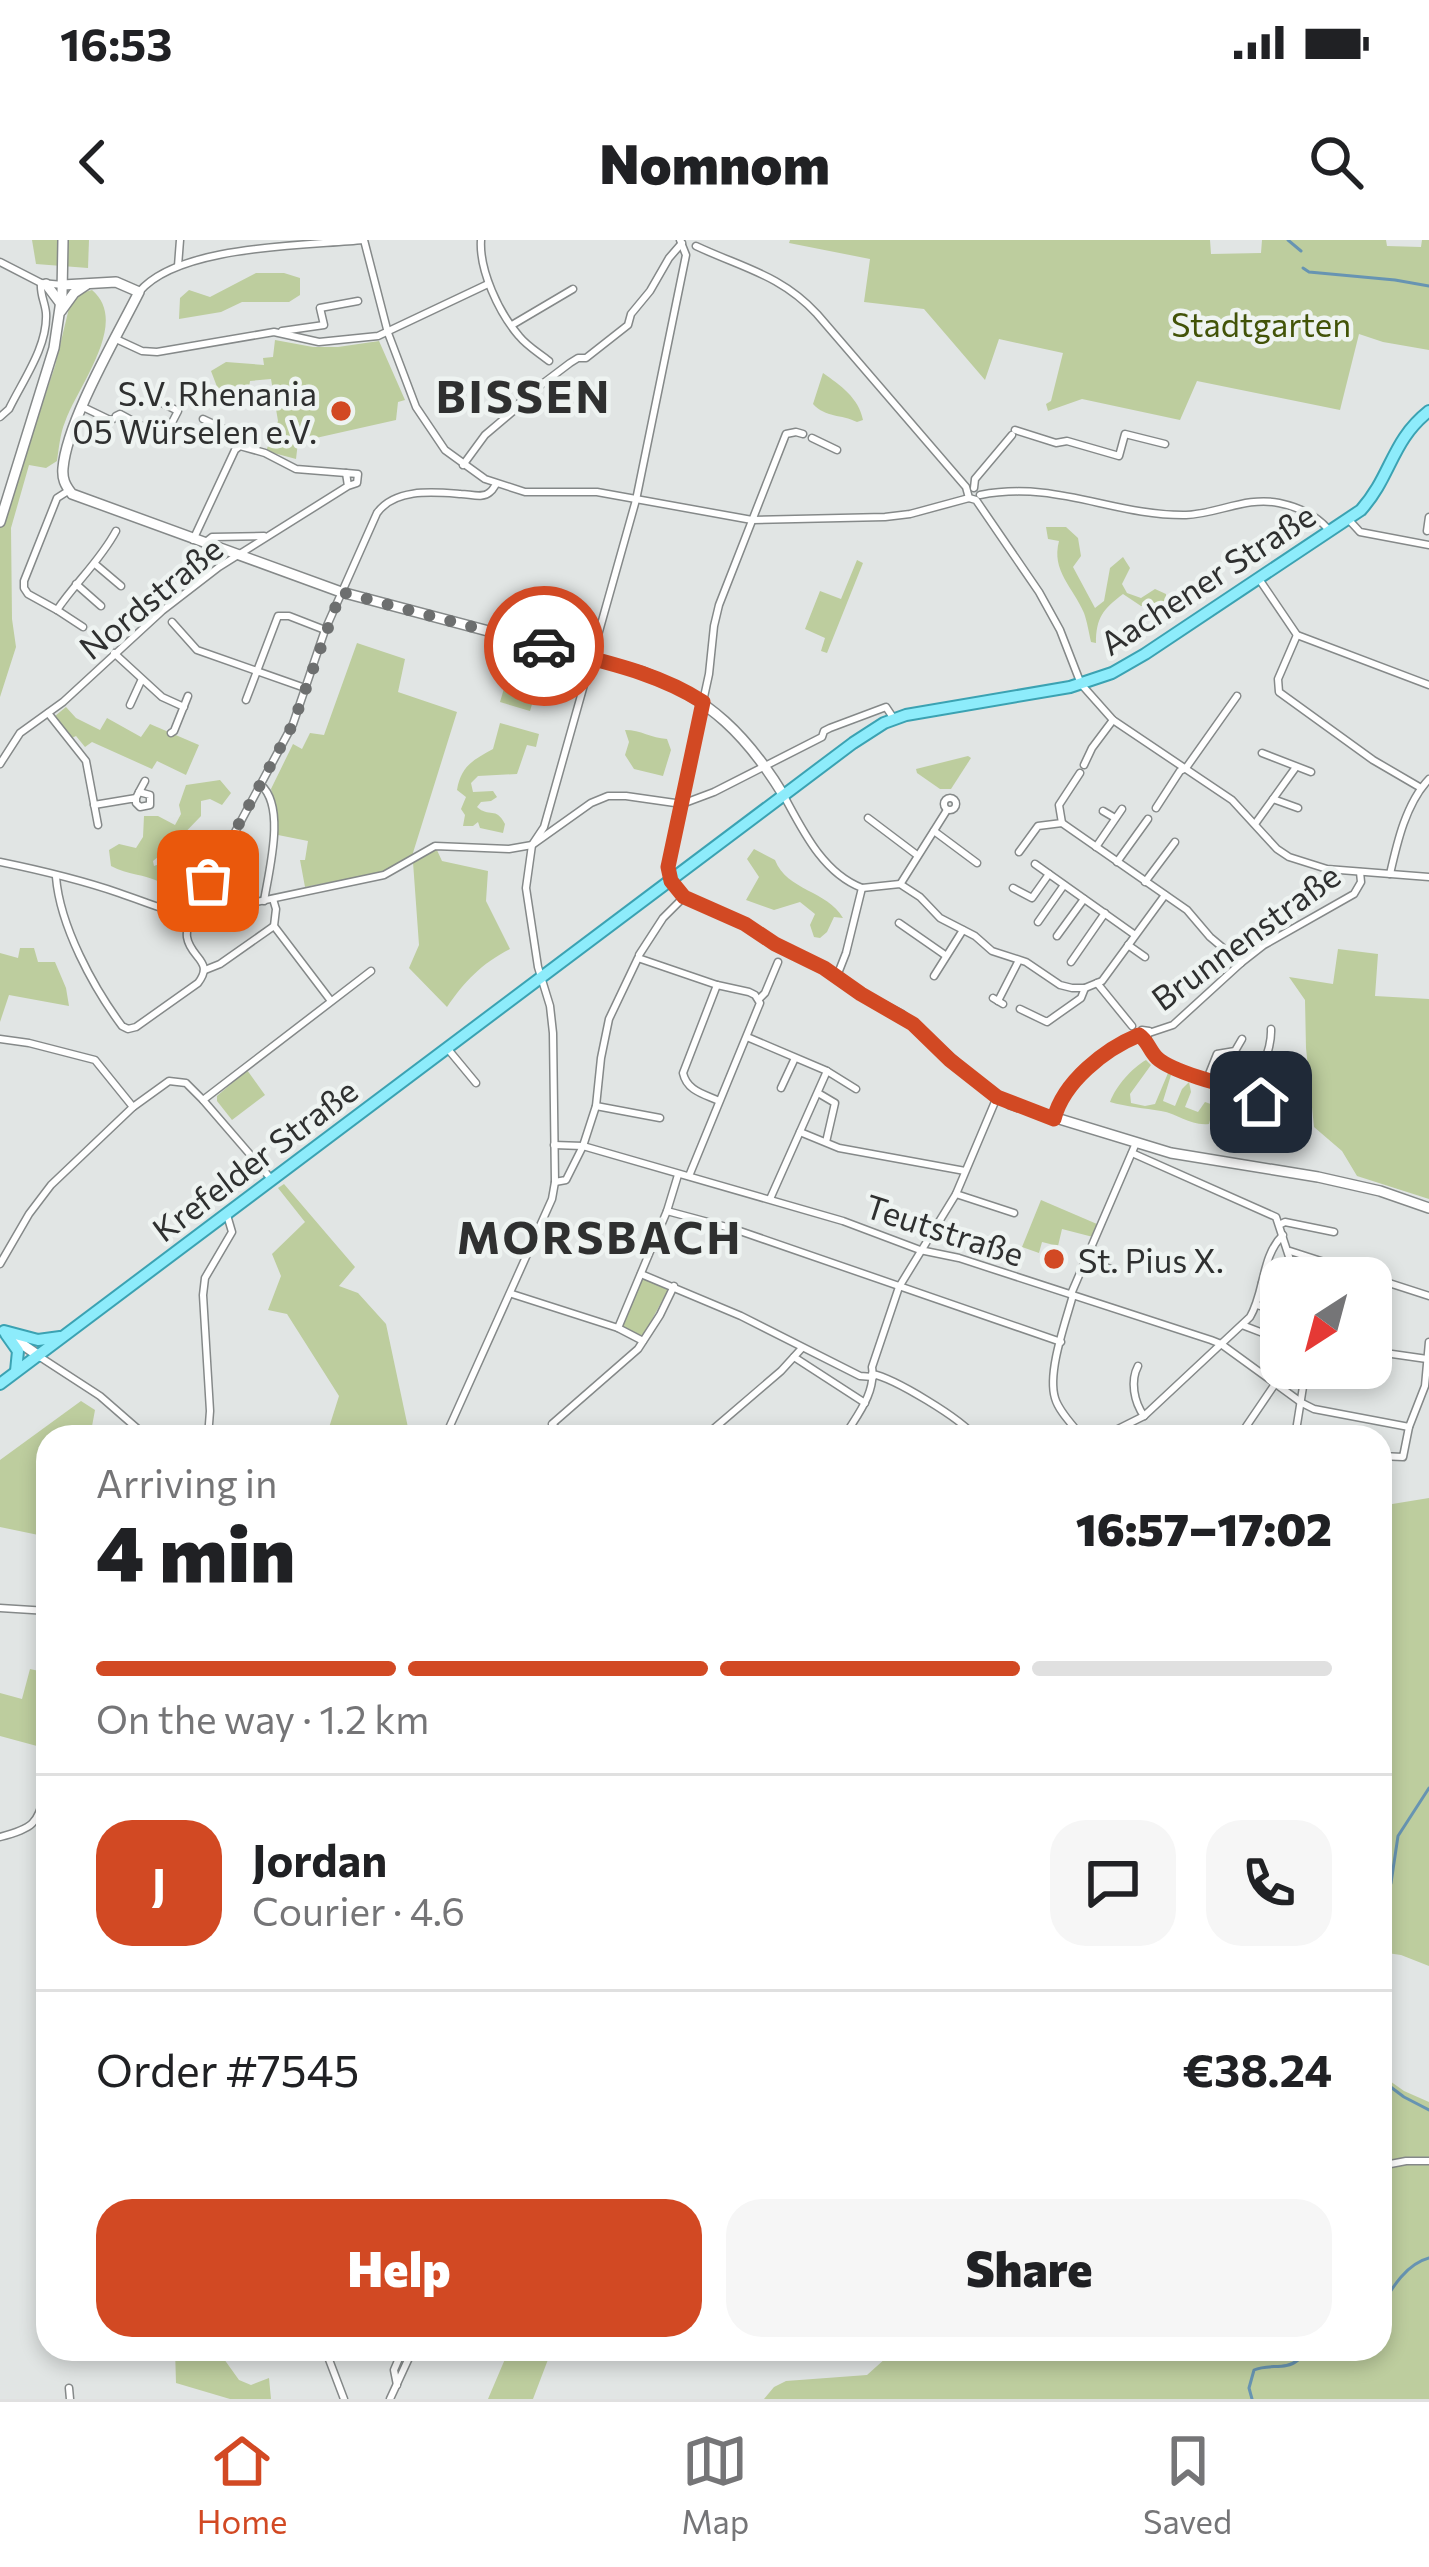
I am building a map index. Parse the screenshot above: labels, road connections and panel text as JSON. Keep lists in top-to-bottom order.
{
  "streets": {
    "main road": ["Aachener Straße", "Krefelder Straße"],
    "street": ["Nordstraße", "Brunnenstraße", "Teutstraße"]
  },
  "crossings": [
    ["Aachener Straße", "Krefelder Straße"]
  ],
  "districts": ["BISSEN", "MORSBACH"],
  "parks": ["Stadtgarten"],
  "places": ["S.V. Rhenania 05 Würselen e.V.", "St. Pius X."],
  "north": "bottom left",
  "page": {
    "status": "16:53",
    "header": "Nomnom",
    "heading": ["4 min", "Arriving in", "16:57–17:02"],
    "panel": [
      "Jordan",
      "Courier · 4.6",
      "Order #7545",
      "€38.24"
    ],
    "bar": "On the way · 1.2 km",
    "round": "J",
    "buttons": ["Help", "Share"],
    "tabs": ["Home", "Map", "Saved"]
  }
}
